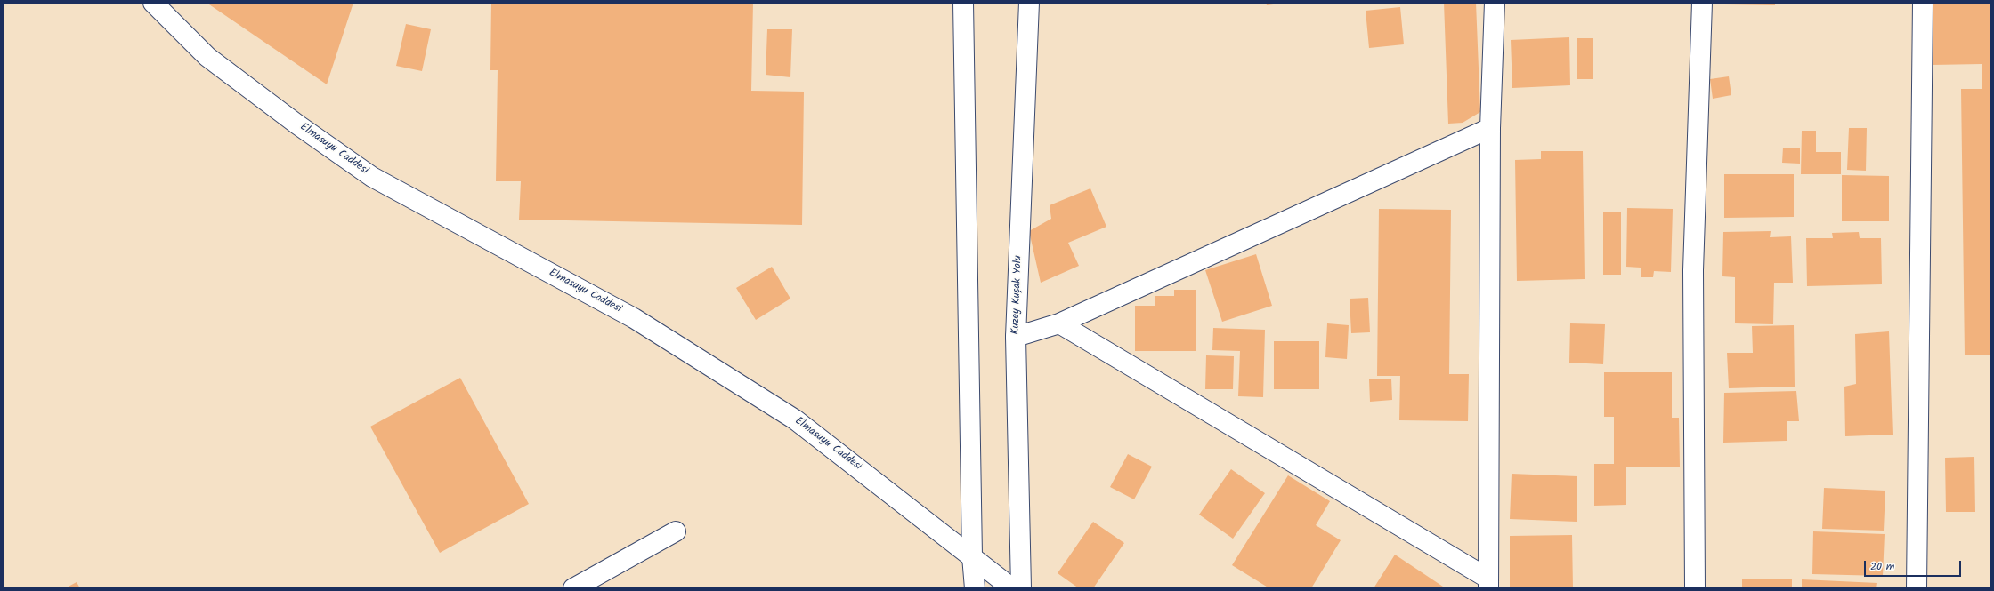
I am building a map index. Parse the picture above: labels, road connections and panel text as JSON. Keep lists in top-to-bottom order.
{
  "streets": {
    "street": ["Elmasuyu Caddesi", "Kuzey Kuşak Yolu"]
  },
  "scale_bar": "20 m"
}
